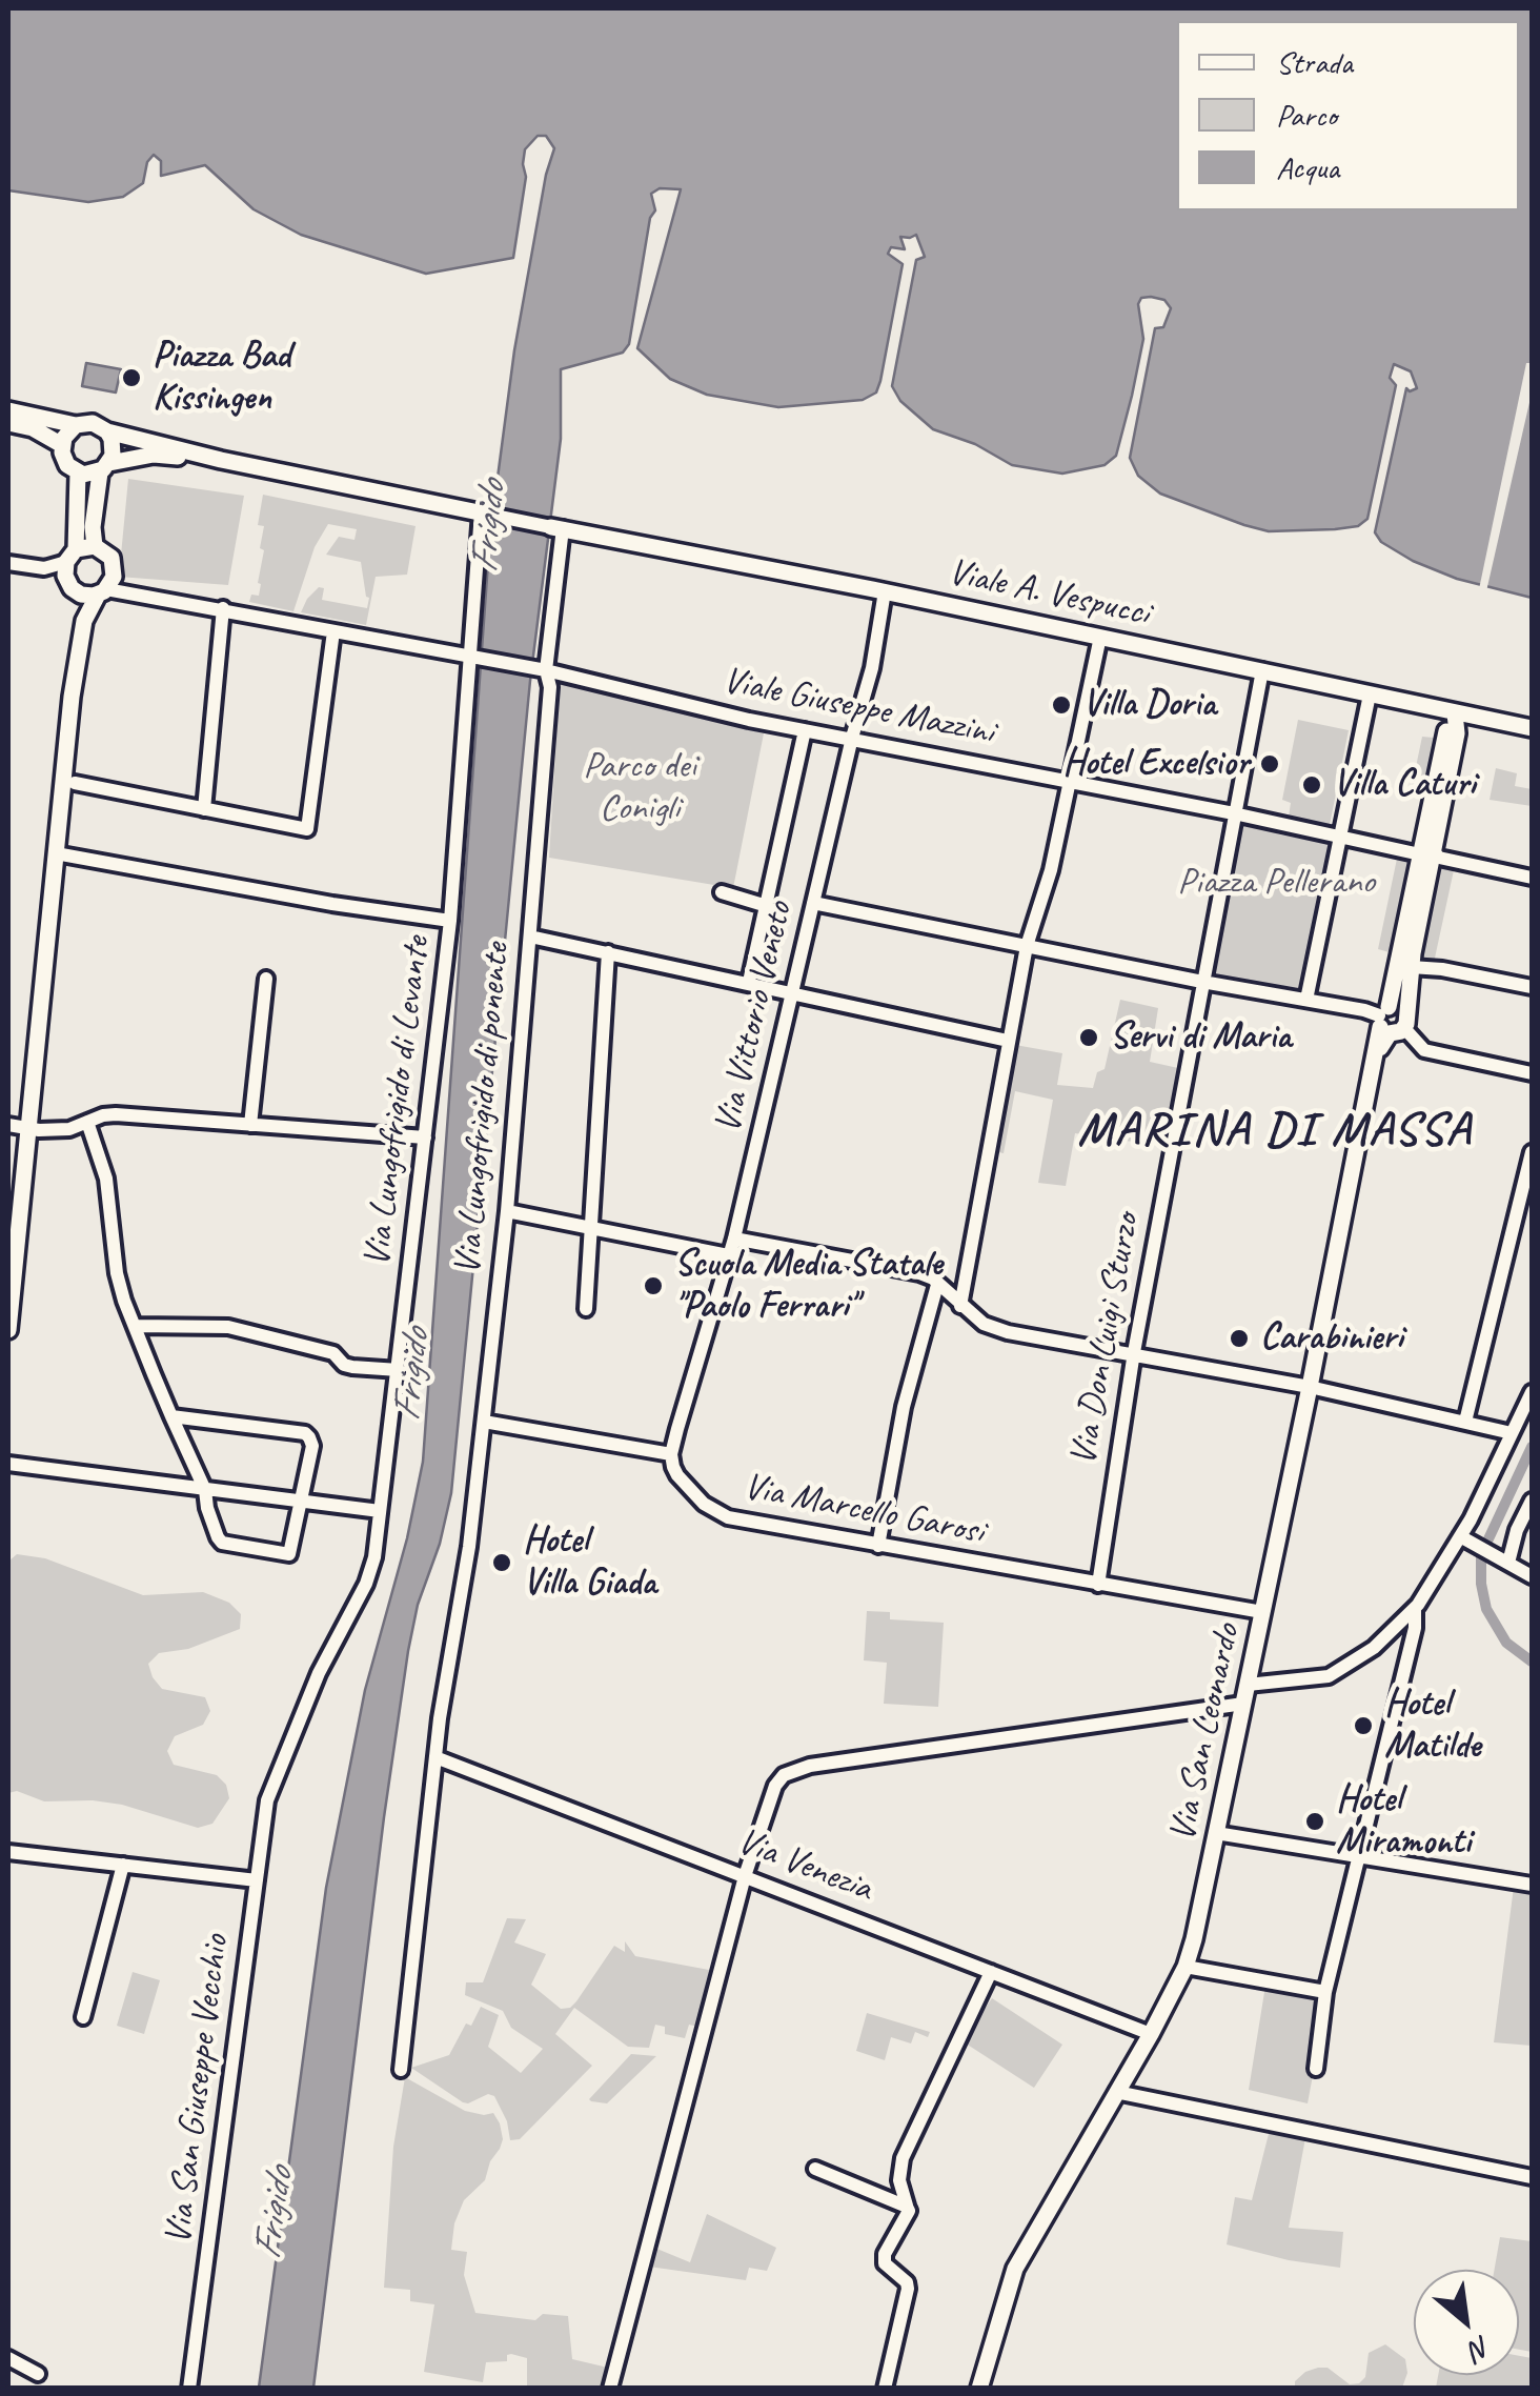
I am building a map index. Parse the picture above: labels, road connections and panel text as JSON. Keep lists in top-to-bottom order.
{
  "streets": {
    "main road": ["Viale A. Vespucci", "Via San Leonardo"],
    "street": [
      "Viale Giuseppe Mazzini",
      "Via Vittorio Veneto",
      "Via Lungofrigido di Levante",
      "Via Lungofrigido di ponente",
      "Via Don Luigi Sturzo",
      "Via Marcello Garosi",
      "Via Venezia",
      "Via San Giuseppe Vecchio"
    ]
  },
  "crossings": [
    ["Viale A. Vespucci", "Via Vittorio Veneto"],
    ["Viale A. Vespucci", "Via Lungofrigido di ponente"],
    ["Viale Giuseppe Mazzini", "Via Vittorio Veneto"],
    ["Viale Giuseppe Mazzini", "Via Lungofrigido di Levante"],
    ["Viale Giuseppe Mazzini", "Via Lungofrigido di ponente"],
    ["Via Vittorio Veneto", "Via Marcello Garosi"],
    ["Via Lungofrigido di Levante", "Via San Giuseppe Vecchio"],
    ["Via Lungofrigido di ponente", "Via Venezia"],
    ["Via Don Luigi Sturzo", "Via Marcello Garosi"],
    ["Via Marcello Garosi", "Via San Leonardo"],
    ["Via San Leonardo", "Via Venezia"]
  ],
  "districts": ["MARINA DI MASSA"],
  "water": ["Frigido"],
  "parks": ["Parco dei Conigli", "Piazza Pellerano"],
  "places": [
    "Piazza Bad Kissingen",
    "Villa Doria",
    "Hotel Excelsior",
    "Villa Caturi",
    "Servi di Maria",
    "Scuola Media Statale \"Paolo Ferrari\"",
    "Carabinieri",
    "Hotel Villa Giada",
    "Hotel Matilde",
    "Hotel Miramonti"
  ],
  "legend": ["Strada", "Parco", "Acqua"],
  "north": "bottom right"
}
